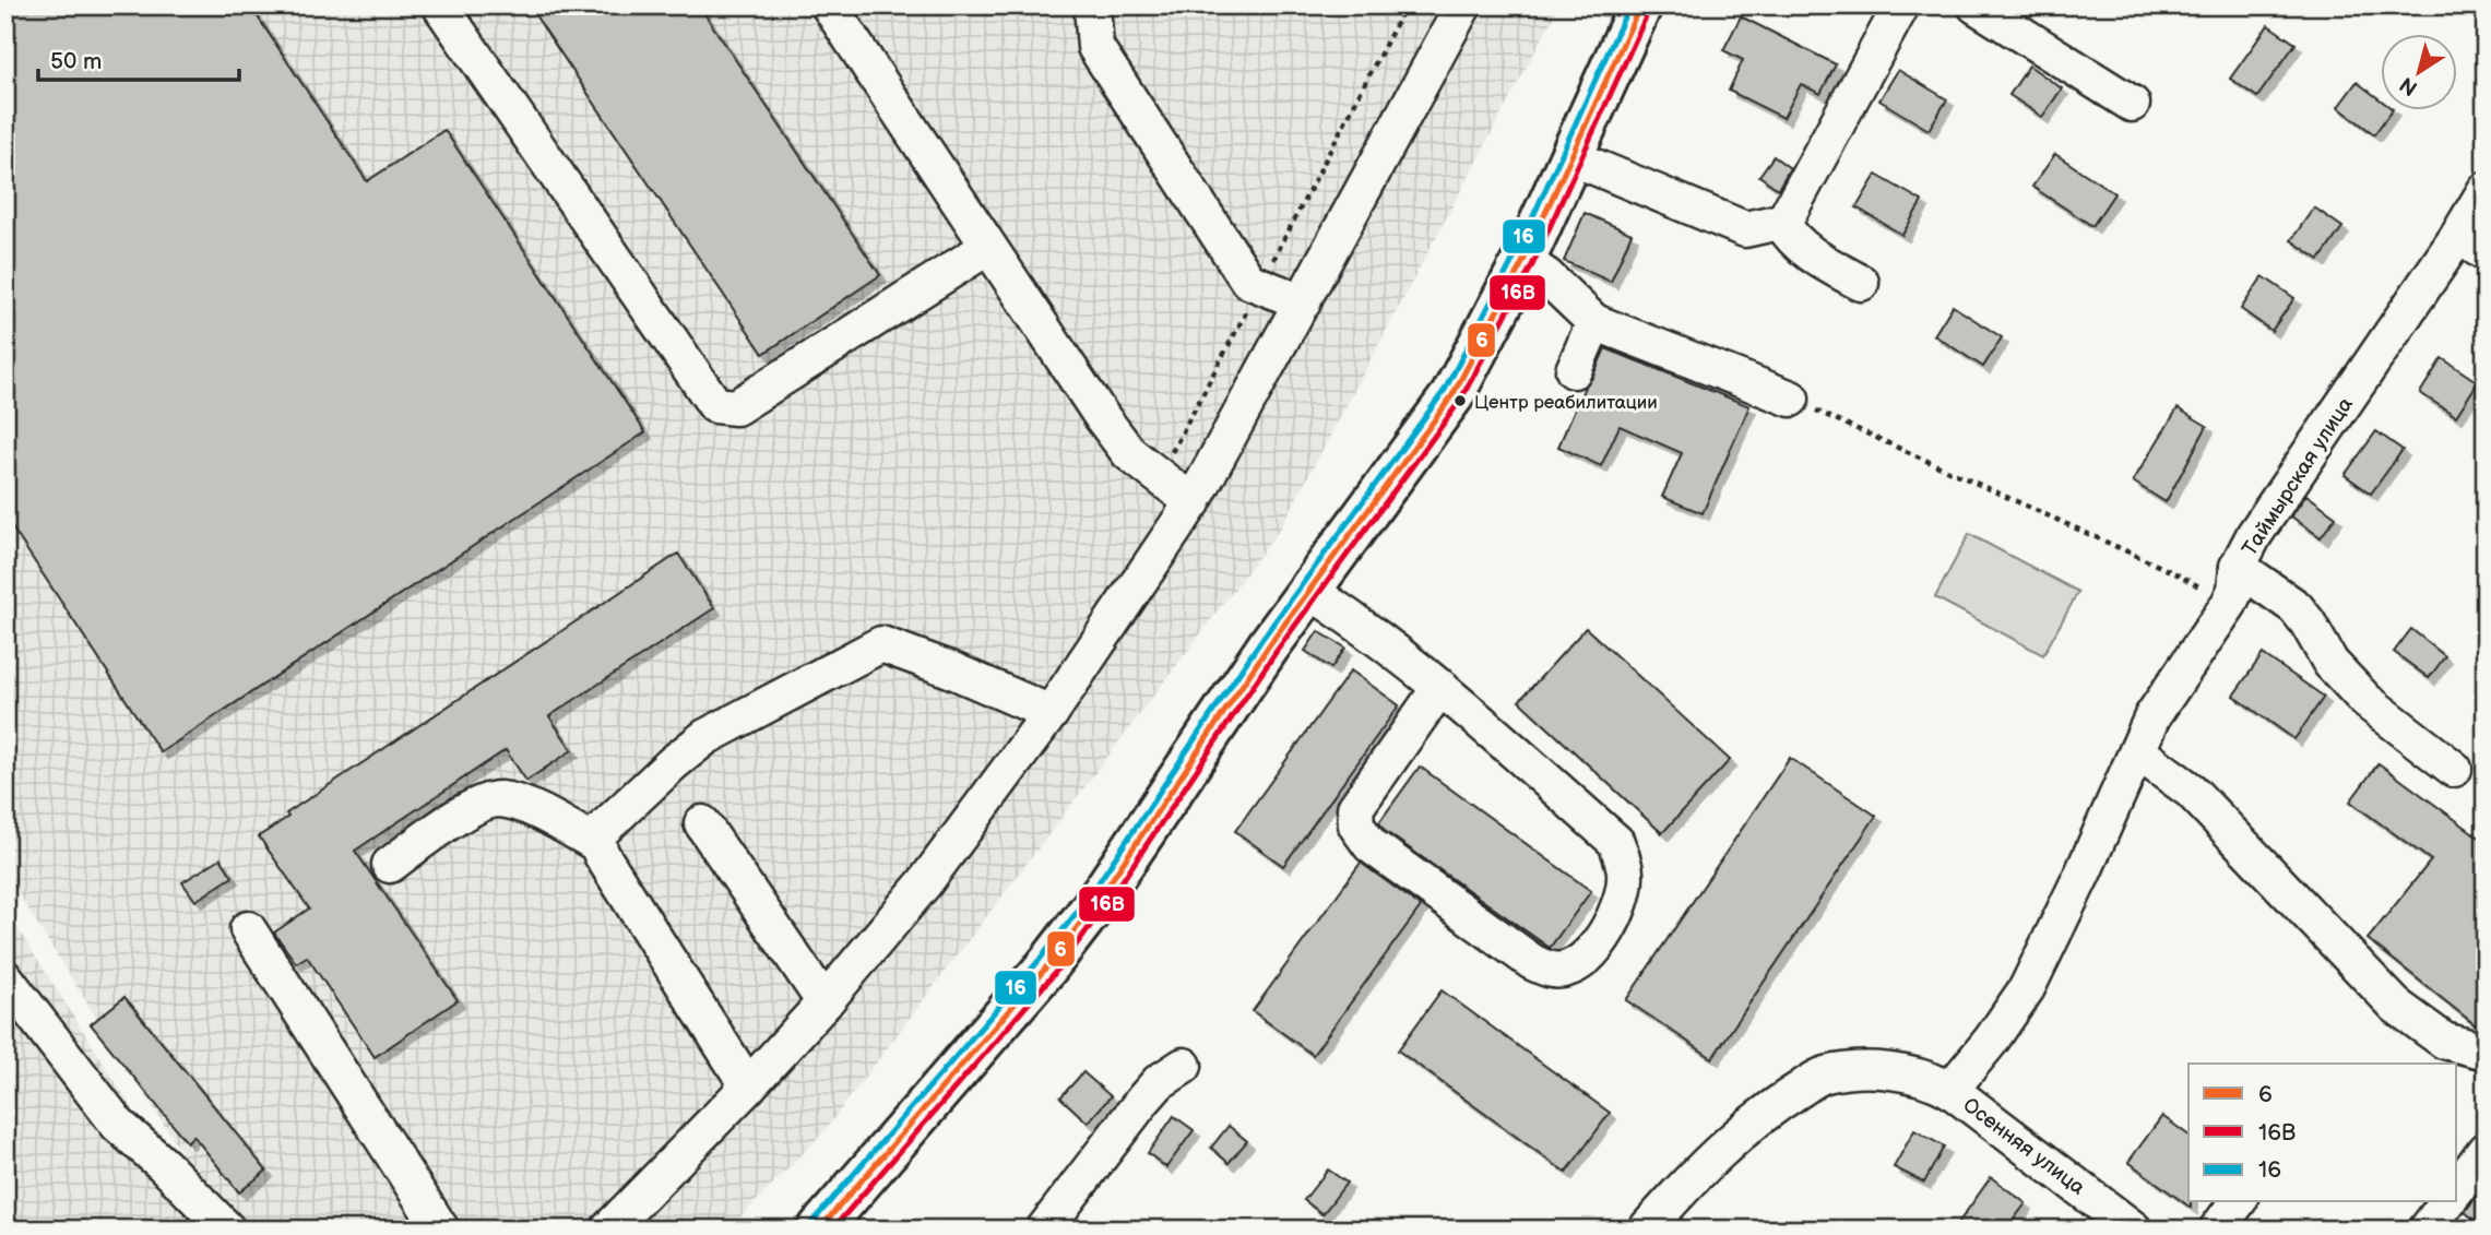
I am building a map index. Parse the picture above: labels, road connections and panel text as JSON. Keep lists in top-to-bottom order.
{
  "streets": {
    "street": ["Таймырская улица", "Осенняя улица"]
  },
  "crossings": [
    ["Таймырская улица", "Осенняя улица"]
  ],
  "places": ["Центр реабилитации"],
  "lines": ["transit line 6", "transit line 16", "transit line 16В"],
  "legend": ["6", "16В", "16"],
  "scale_bar": "50 m",
  "north": "bottom left"
}
